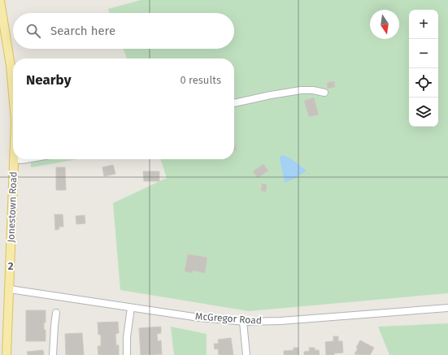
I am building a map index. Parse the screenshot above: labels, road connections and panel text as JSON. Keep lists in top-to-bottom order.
{
  "streets": {
    "main road": ["Jonestown Road"],
    "street": ["McGregor Road"]
  },
  "crossings": [
    ["Jonestown Road", "McGregor Road"]
  ],
  "north": "bottom",
  "page": {
    "map_buttons": ["+", "−"],
    "search": "Search here",
    "heading": ["Nearby", "0 results"]
  },
  "grid": {
    "rows": ["2"]
  }
}
